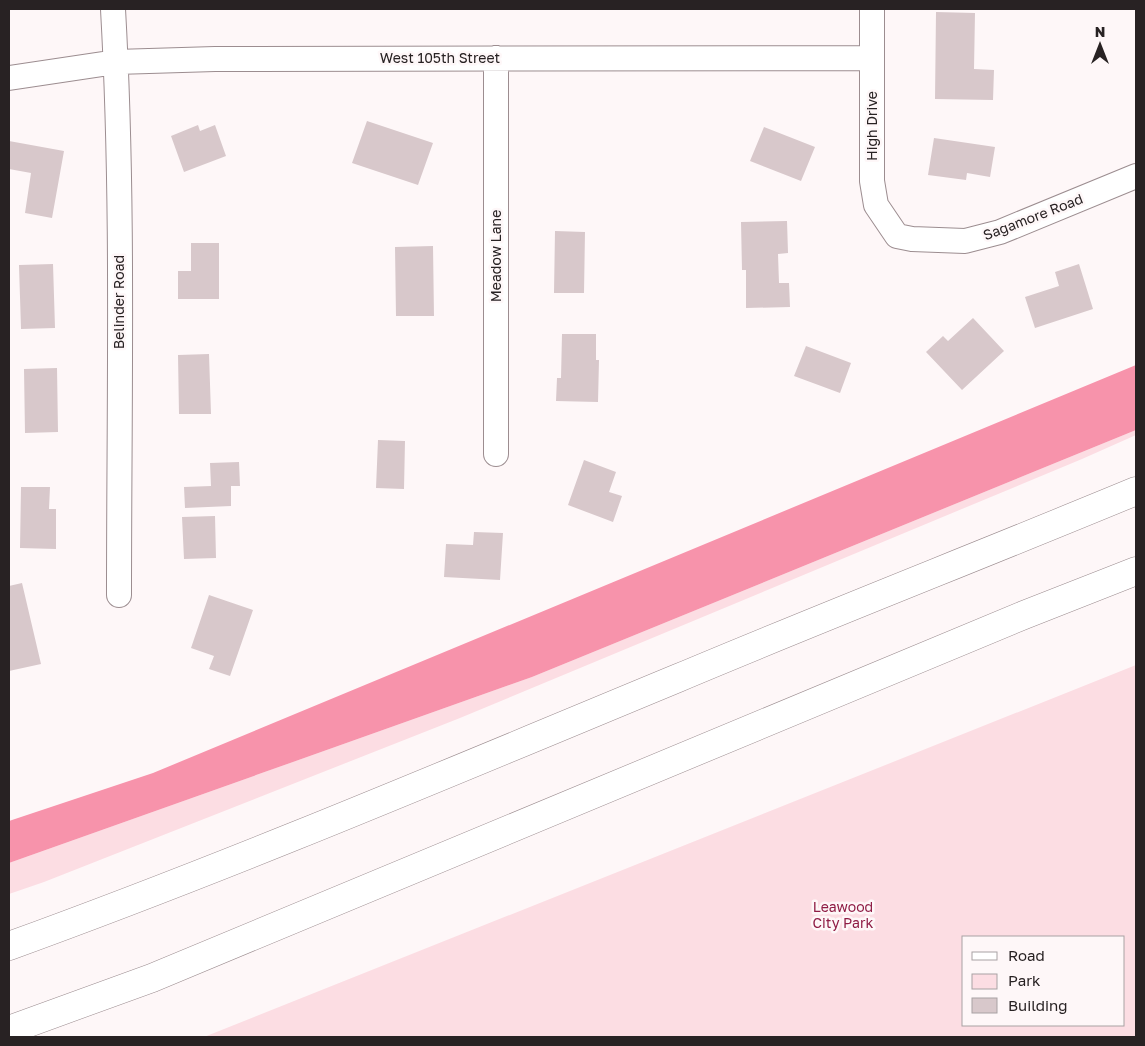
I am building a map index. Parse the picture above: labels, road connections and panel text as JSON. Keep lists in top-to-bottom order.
{
  "streets": {
    "street": [
      "West 105th Street",
      "High Drive",
      "Sagamore Road",
      "Meadow Lane",
      "Belinder Road"
    ]
  },
  "crossings": [
    ["West 105th Street", "High Drive"],
    ["West 105th Street", "Meadow Lane"],
    ["West 105th Street", "Belinder Road"],
    ["High Drive", "Sagamore Road"]
  ],
  "parks": ["Leawood City Park"],
  "legend": ["Road", "Park", "Building"],
  "north": "top"
}
